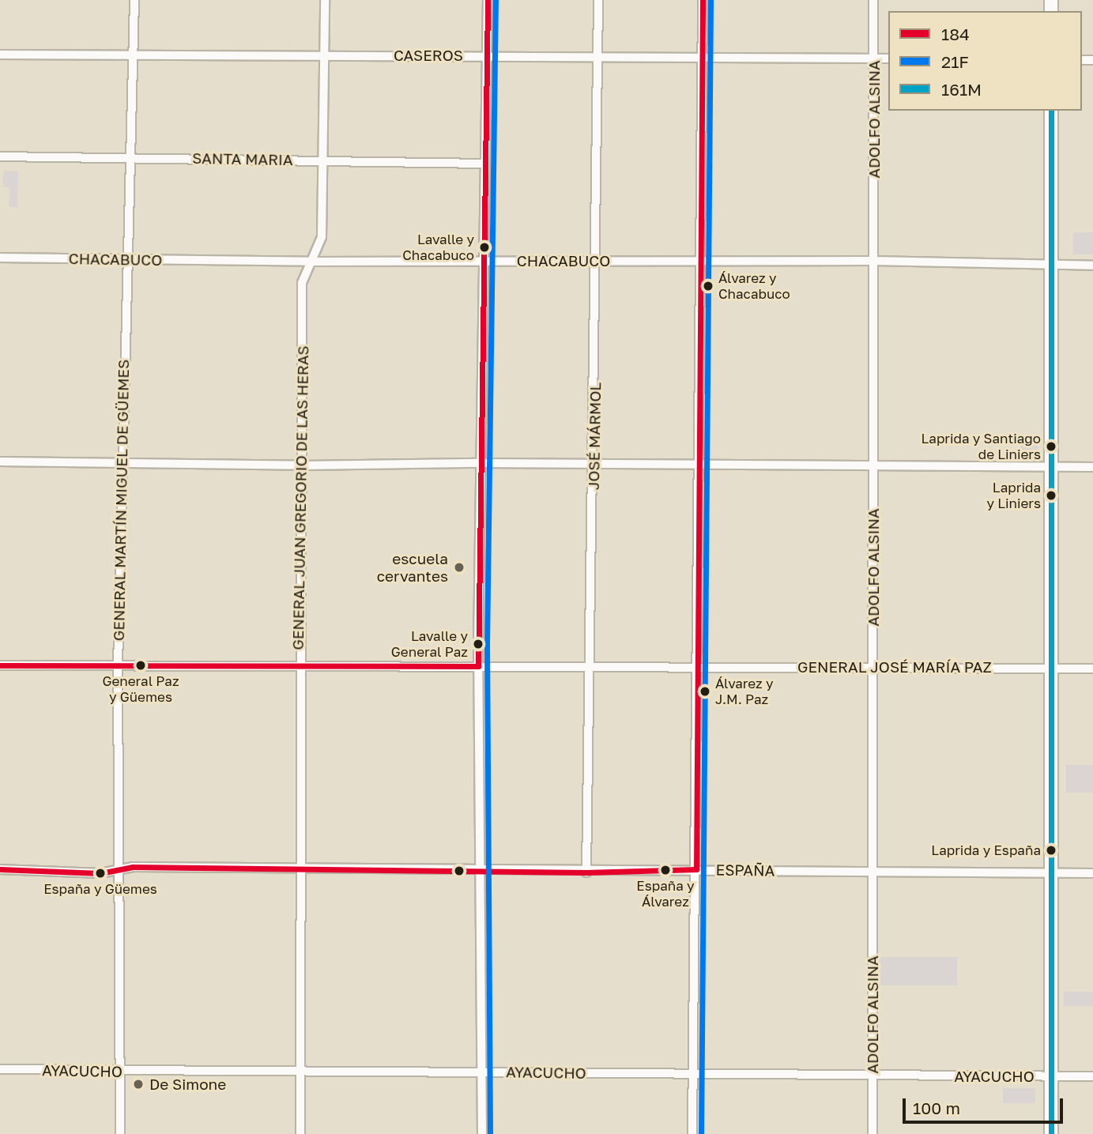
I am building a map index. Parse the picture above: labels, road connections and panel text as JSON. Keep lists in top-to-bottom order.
{
  "streets": {
    "street": [
      "CASEROS",
      "ADOLFO ALSINA",
      "SANTA MARIA",
      "CHACABUCO",
      "JOSÉ MÁRMOL",
      "GENERAL JUAN GREGORIO DE LAS HERAS",
      "GENERAL MARTÍN MIGUEL DE GÜEMES",
      "GENERAL JOSÉ MARÍA PAZ",
      "ESPAÑA",
      "AYACUCHO"
    ]
  },
  "crossings": [
    ["CASEROS", "ADOLFO ALSINA"],
    ["CASEROS", "JOSÉ MÁRMOL"],
    ["CASEROS", "GENERAL JUAN GREGORIO DE LAS HERAS"],
    ["CASEROS", "GENERAL MARTÍN MIGUEL DE GÜEMES"],
    ["ADOLFO ALSINA", "CHACABUCO"],
    ["ADOLFO ALSINA", "GENERAL JOSÉ MARÍA PAZ"],
    ["ADOLFO ALSINA", "ESPAÑA"],
    ["ADOLFO ALSINA", "AYACUCHO"],
    ["SANTA MARIA", "GENERAL JUAN GREGORIO DE LAS HERAS"],
    ["SANTA MARIA", "GENERAL MARTÍN MIGUEL DE GÜEMES"],
    ["CHACABUCO", "JOSÉ MÁRMOL"],
    ["CHACABUCO", "GENERAL JUAN GREGORIO DE LAS HERAS"],
    ["CHACABUCO", "GENERAL MARTÍN MIGUEL DE GÜEMES"],
    ["JOSÉ MÁRMOL", "GENERAL JOSÉ MARÍA PAZ"],
    ["JOSÉ MÁRMOL", "ESPAÑA"],
    ["GENERAL JUAN GREGORIO DE LAS HERAS", "GENERAL JOSÉ MARÍA PAZ"],
    ["GENERAL JUAN GREGORIO DE LAS HERAS", "ESPAÑA"],
    ["GENERAL JUAN GREGORIO DE LAS HERAS", "AYACUCHO"],
    ["GENERAL MARTÍN MIGUEL DE GÜEMES", "GENERAL JOSÉ MARÍA PAZ"],
    ["GENERAL MARTÍN MIGUEL DE GÜEMES", "ESPAÑA"],
    ["GENERAL MARTÍN MIGUEL DE GÜEMES", "AYACUCHO"]
  ],
  "places": [
    "Lavalle y Chacabuco",
    "Álvarez y Chacabuco",
    "Laprida y Santiago de Liniers",
    "Laprida y Liniers",
    "escuela cervantes",
    "Lavalle y General Paz",
    "General Paz y Güemes",
    "Álvarez y J.M. Paz",
    "Laprida y España",
    "España y Álvarez",
    "España y Güemes",
    "De Simone"
  ],
  "lines": ["transit line 184", "transit line 21F", "transit line 161M"],
  "legend": ["184", "21F", "161M"],
  "scale_bar": "100 m"
}
